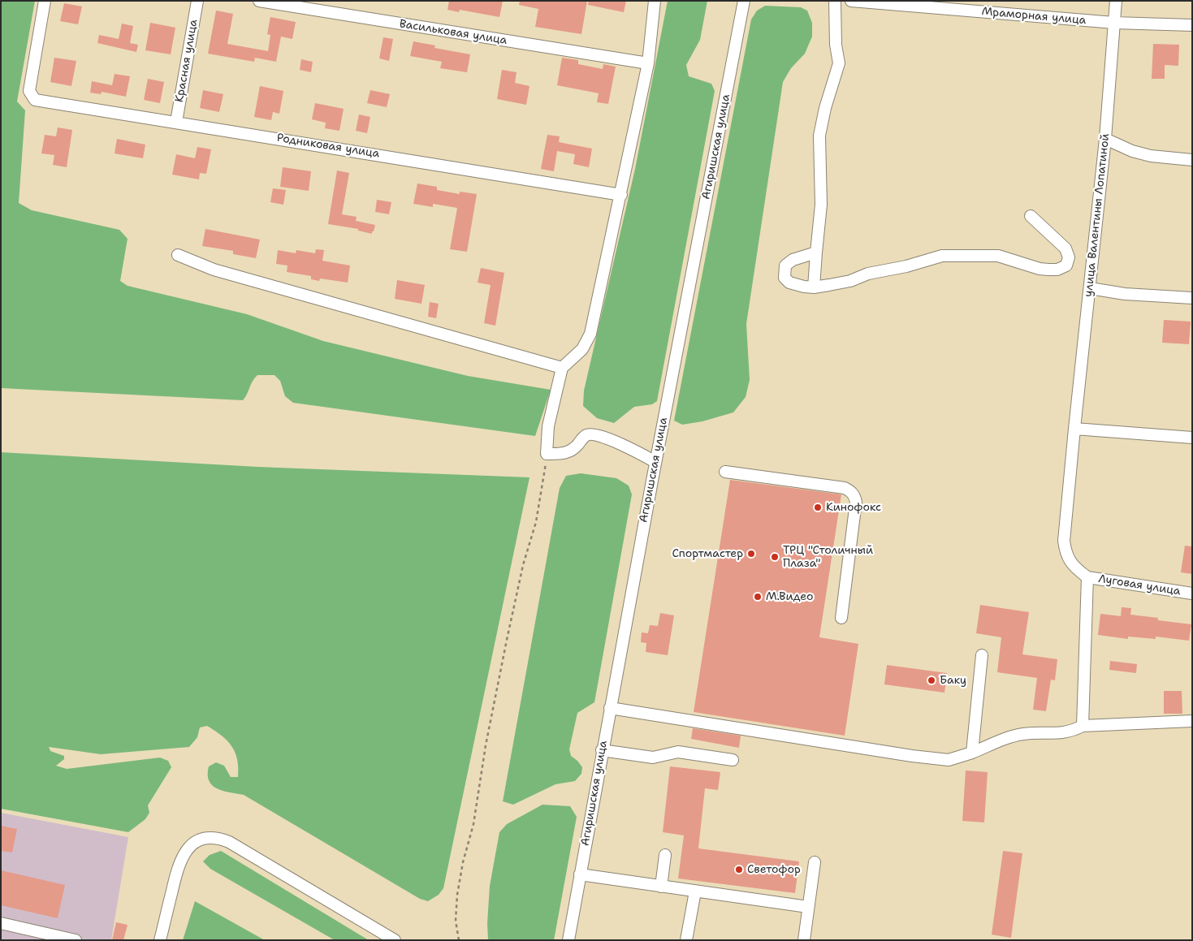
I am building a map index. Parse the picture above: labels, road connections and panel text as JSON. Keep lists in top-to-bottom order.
{
  "streets": {
    "street": [
      "Мраморная улица",
      "Васильковая улица",
      "Красная улица",
      "Родниковая улица",
      "Агиришская улица",
      "улица Валентины Лопатиной",
      "Луговая улица"
    ]
  },
  "crossings": [
    ["Мраморная улица", "улица Валентины Лопатиной"],
    ["Красная улица", "Родниковая улица"],
    ["улица Валентины Лопатиной", "Луговая улица"]
  ],
  "places": [
    "Кинофокс",
    "Спортмастер",
    "ТРЦ \"Столичный Плаза\"",
    "М.Видео",
    "Баку",
    "Светофор"
  ]
}
